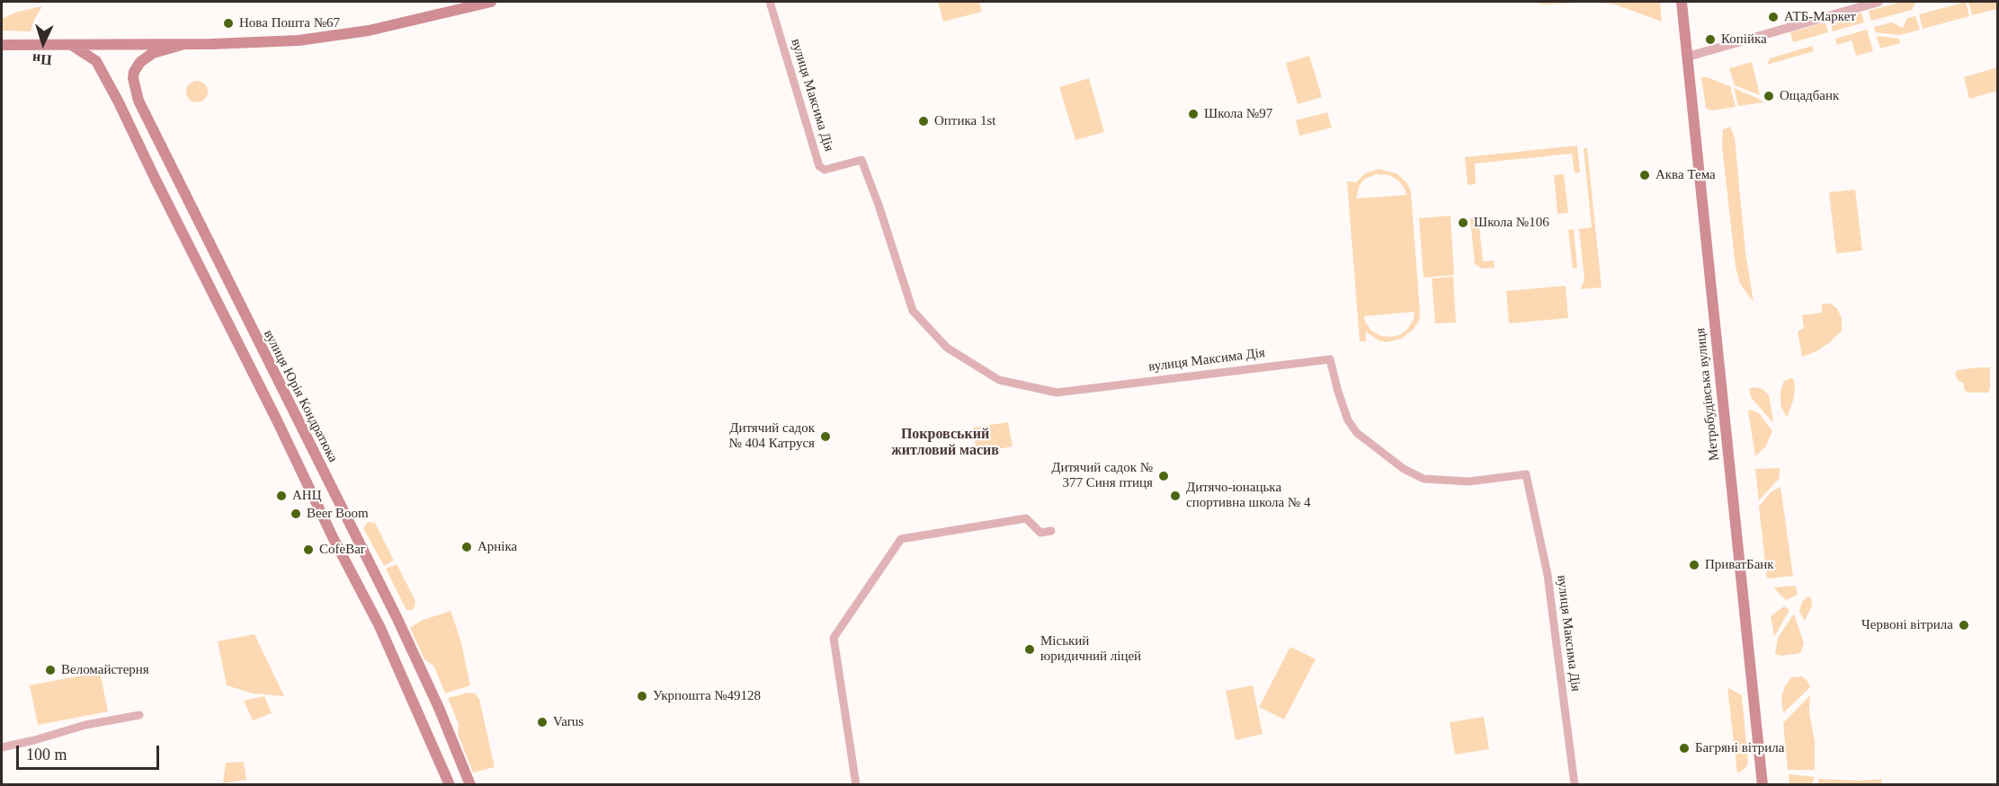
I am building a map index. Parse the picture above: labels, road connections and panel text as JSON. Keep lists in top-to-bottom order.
{
  "streets": {
    "main road": ["Метробудівська вулиця", "вулиця Юрія Кондратюка"],
    "street": ["вулиця Максима Дія"]
  },
  "districts": ["Покровський житловий масив"],
  "places": [
    "АТБ-Маркет",
    "Нова Пошта №67",
    "Копійка",
    "Ощадбанк",
    "Школа №97",
    "Оптика 1st",
    "Аква Тема",
    "Школа №106",
    "Дитячий садок № 404 Катруся",
    "Дитячий садок № 377 Синя птиця",
    "АНЦ",
    "Дитячо-юнацька спортивна школа № 4",
    "Beer Boom",
    "Арніка",
    "CofeBar",
    "ПриватБанк",
    "Червоні вітрила",
    "Міський юридичний ліцей",
    "Веломайстерня",
    "Укрпошта №49128",
    "Varus",
    "Багряні вітрила"
  ],
  "scale_bar": "100 m",
  "north": "bottom"
}
